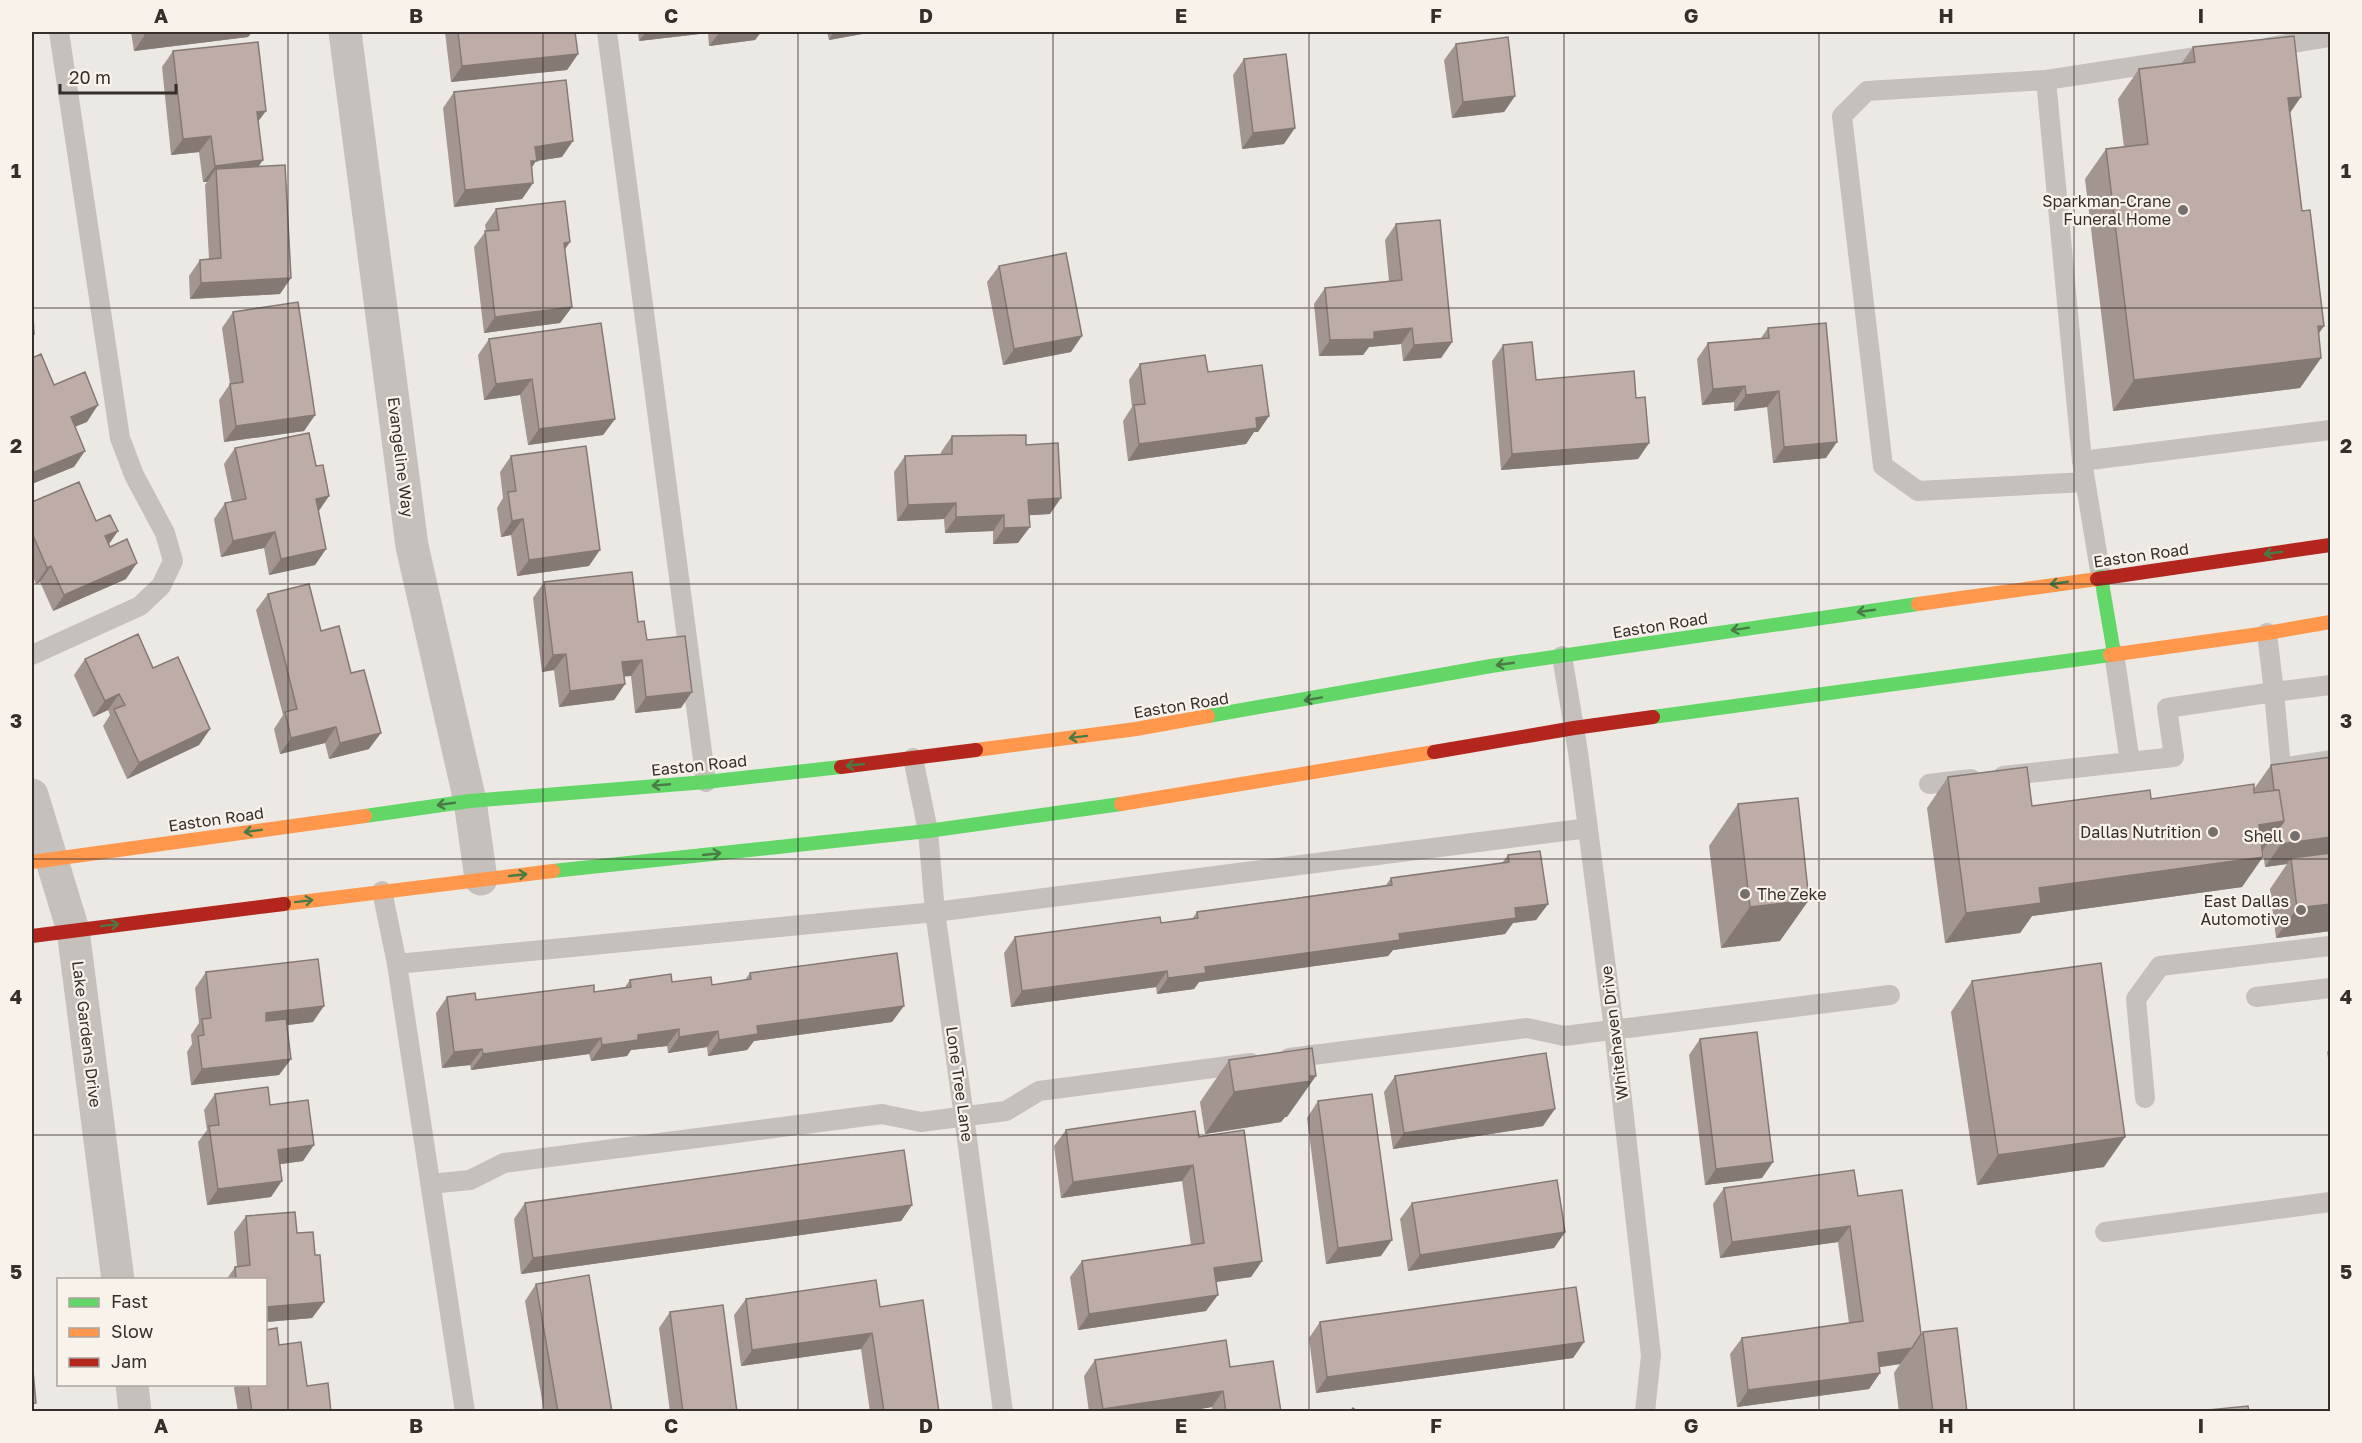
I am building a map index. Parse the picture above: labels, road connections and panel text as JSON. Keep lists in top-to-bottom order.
{
  "streets": {
    "main road": ["Easton Road"],
    "street": ["Evangeline Way", "Lake Gardens Drive"],
    "lane": ["Whitehaven Drive", "Lone Tree Lane"]
  },
  "crossings": [
    ["Evangeline Way", "Easton Road"],
    ["Easton Road", "Whitehaven Drive"],
    ["Easton Road", "Lake Gardens Drive"],
    ["Easton Road", "Lone Tree Lane"]
  ],
  "places": [
    "Sparkman-Crane Funeral Home",
    "Dallas Nutrition",
    "Shell",
    "The Zeke",
    "East Dallas Automotive"
  ],
  "legend": ["Fast", "Slow", "Jam"],
  "scale_bar": "20 m",
  "grid": {
    "columns": [
      "A",
      "B",
      "C",
      "D",
      "E",
      "F",
      "G",
      "H",
      "I"
    ],
    "rows": [
      "1",
      "2",
      "3",
      "4",
      "5"
    ]
  }
}
